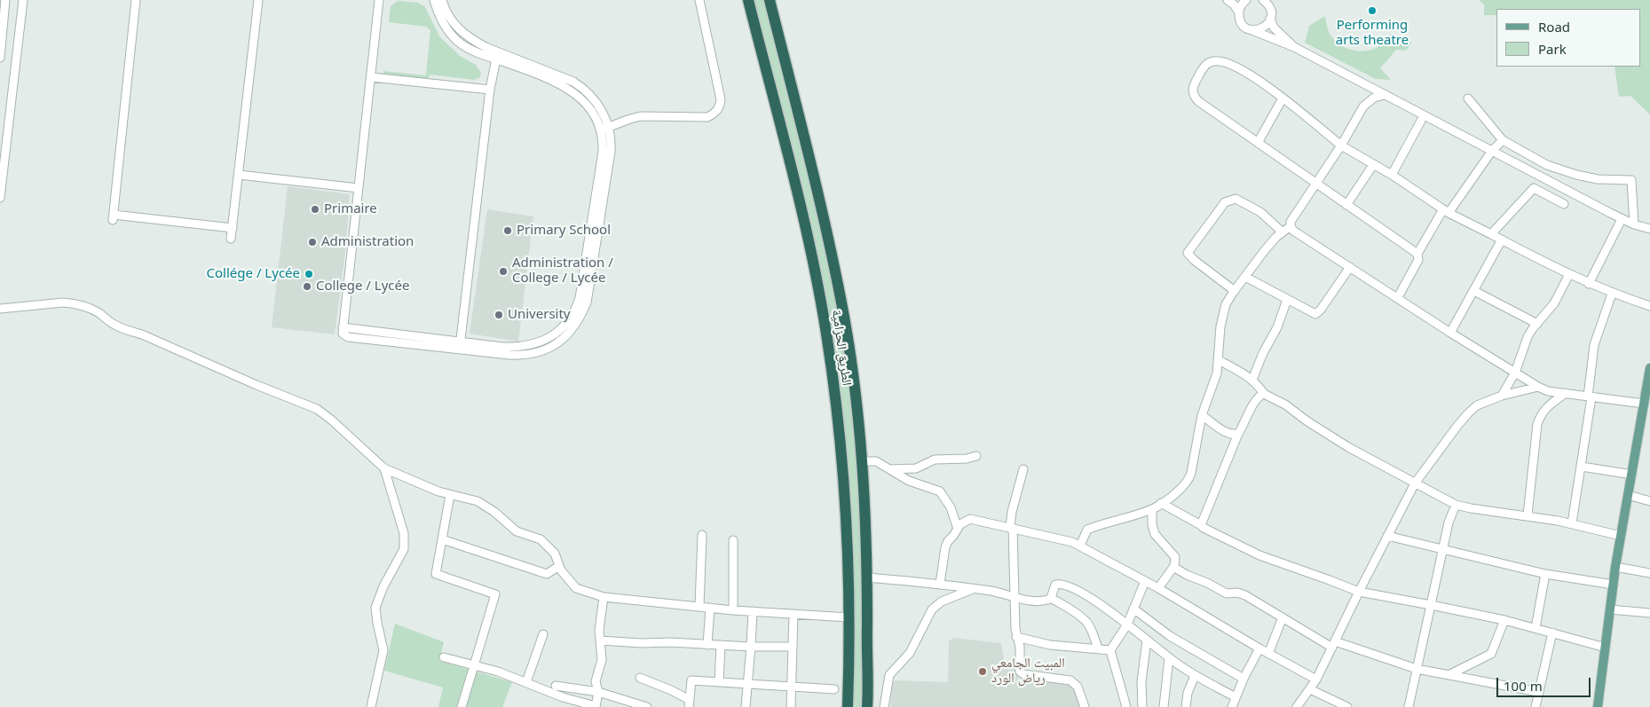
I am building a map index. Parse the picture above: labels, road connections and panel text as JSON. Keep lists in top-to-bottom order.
{
  "streets": {
    "highway": ["الطريق الحزامية"]
  },
  "places": [
    "Performing arts theatre",
    "Primaire",
    "Primary School",
    "Administration",
    "Administration / College / Lycée",
    "Collége / Lycée",
    "College / Lycée",
    "University",
    "المبيت الجامعي رياض الورد"
  ],
  "legend": ["Road", "Park"],
  "scale_bar": "100 m"
}
